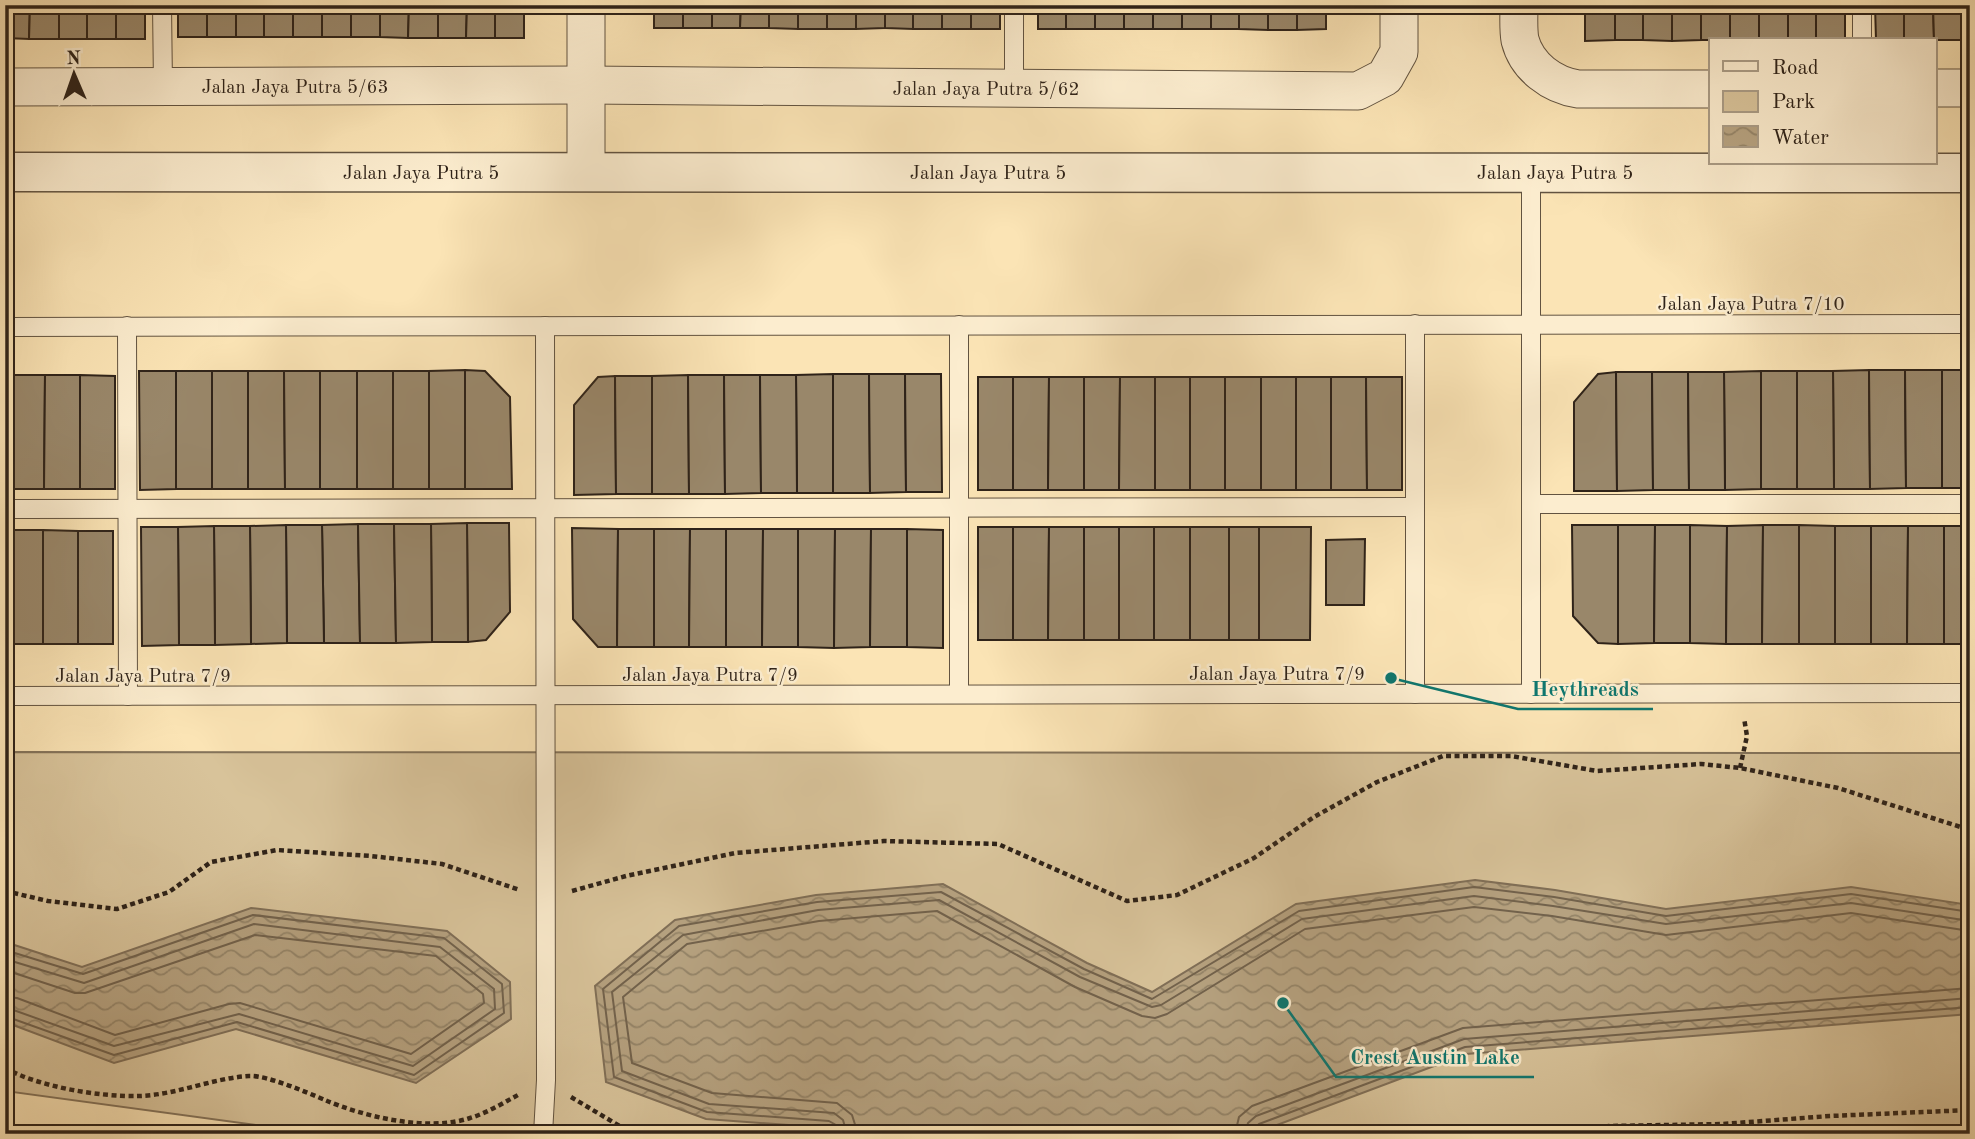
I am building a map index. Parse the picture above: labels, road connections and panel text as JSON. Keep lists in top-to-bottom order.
{
  "streets": {
    "street": ["Jalan Jaya Putra 5/63", "Jalan Jaya Putra 5/62", "Jalan Jaya Putra 5"],
    "lane": ["Jalan Jaya Putra 7/10", "Jalan Jaya Putra 7/9"]
  },
  "crossings": [
    ["Jalan Jaya Putra 5/63", "Jalan Jaya Putra 5/62"]
  ],
  "places": ["Heythreads", "Crest Austin Lake"],
  "legend": ["Road", "Park", "Water"],
  "north": "top"
}
